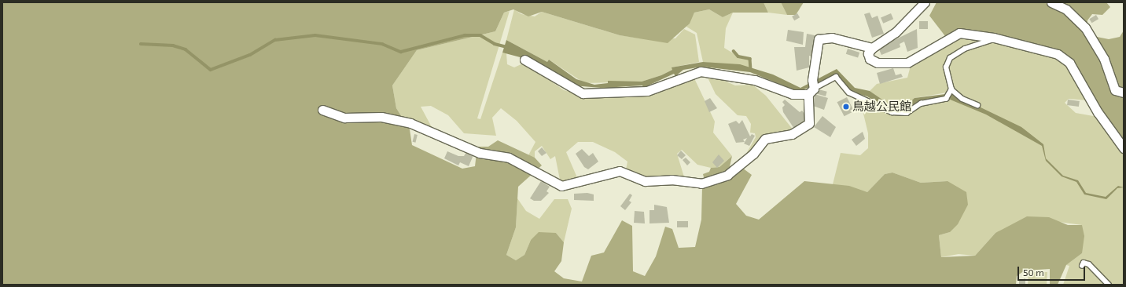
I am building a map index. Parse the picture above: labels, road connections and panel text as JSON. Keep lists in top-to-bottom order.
{
  "places": ["鳥越公民館"],
  "scale_bar": "50 m"
}
